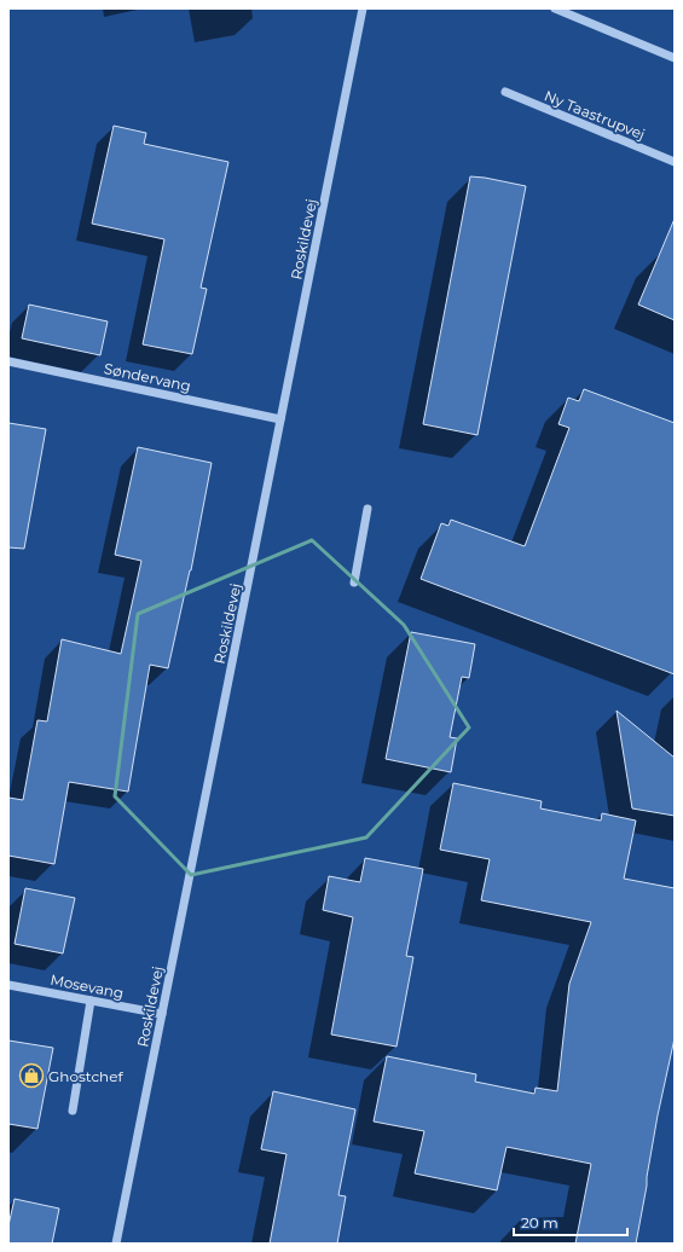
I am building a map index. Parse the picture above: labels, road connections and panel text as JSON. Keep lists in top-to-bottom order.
{
  "streets": {
    "street": [
      "Ny Taastrupvej",
      "Roskildevej",
      "Søndervang",
      "Mosevang"
    ]
  },
  "crossings": [
    ["Roskildevej", "Søndervang"],
    ["Roskildevej", "Mosevang"]
  ],
  "places": {
    "shop": ["Ghostchef"]
  },
  "scale_bar": "20 m"
}
